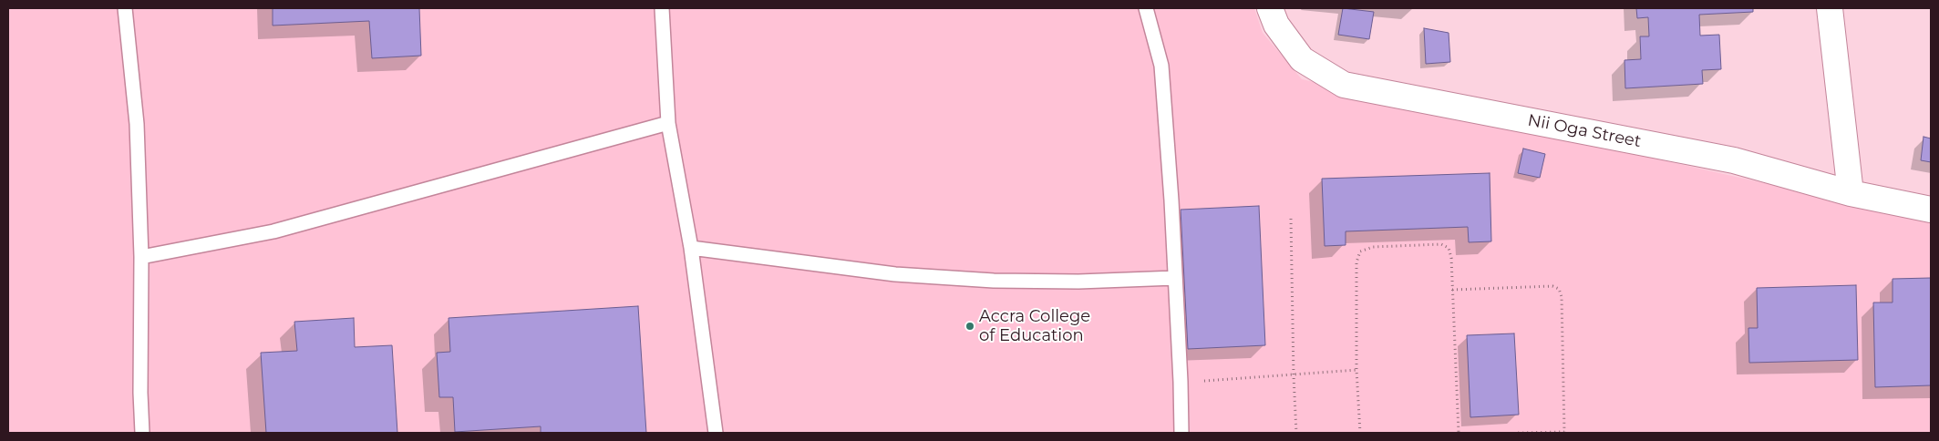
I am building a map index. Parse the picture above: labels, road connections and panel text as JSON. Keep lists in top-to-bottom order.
{
  "streets": {
    "street": ["Nii Oga Street"]
  },
  "places": ["Accra College of Education"]
}
